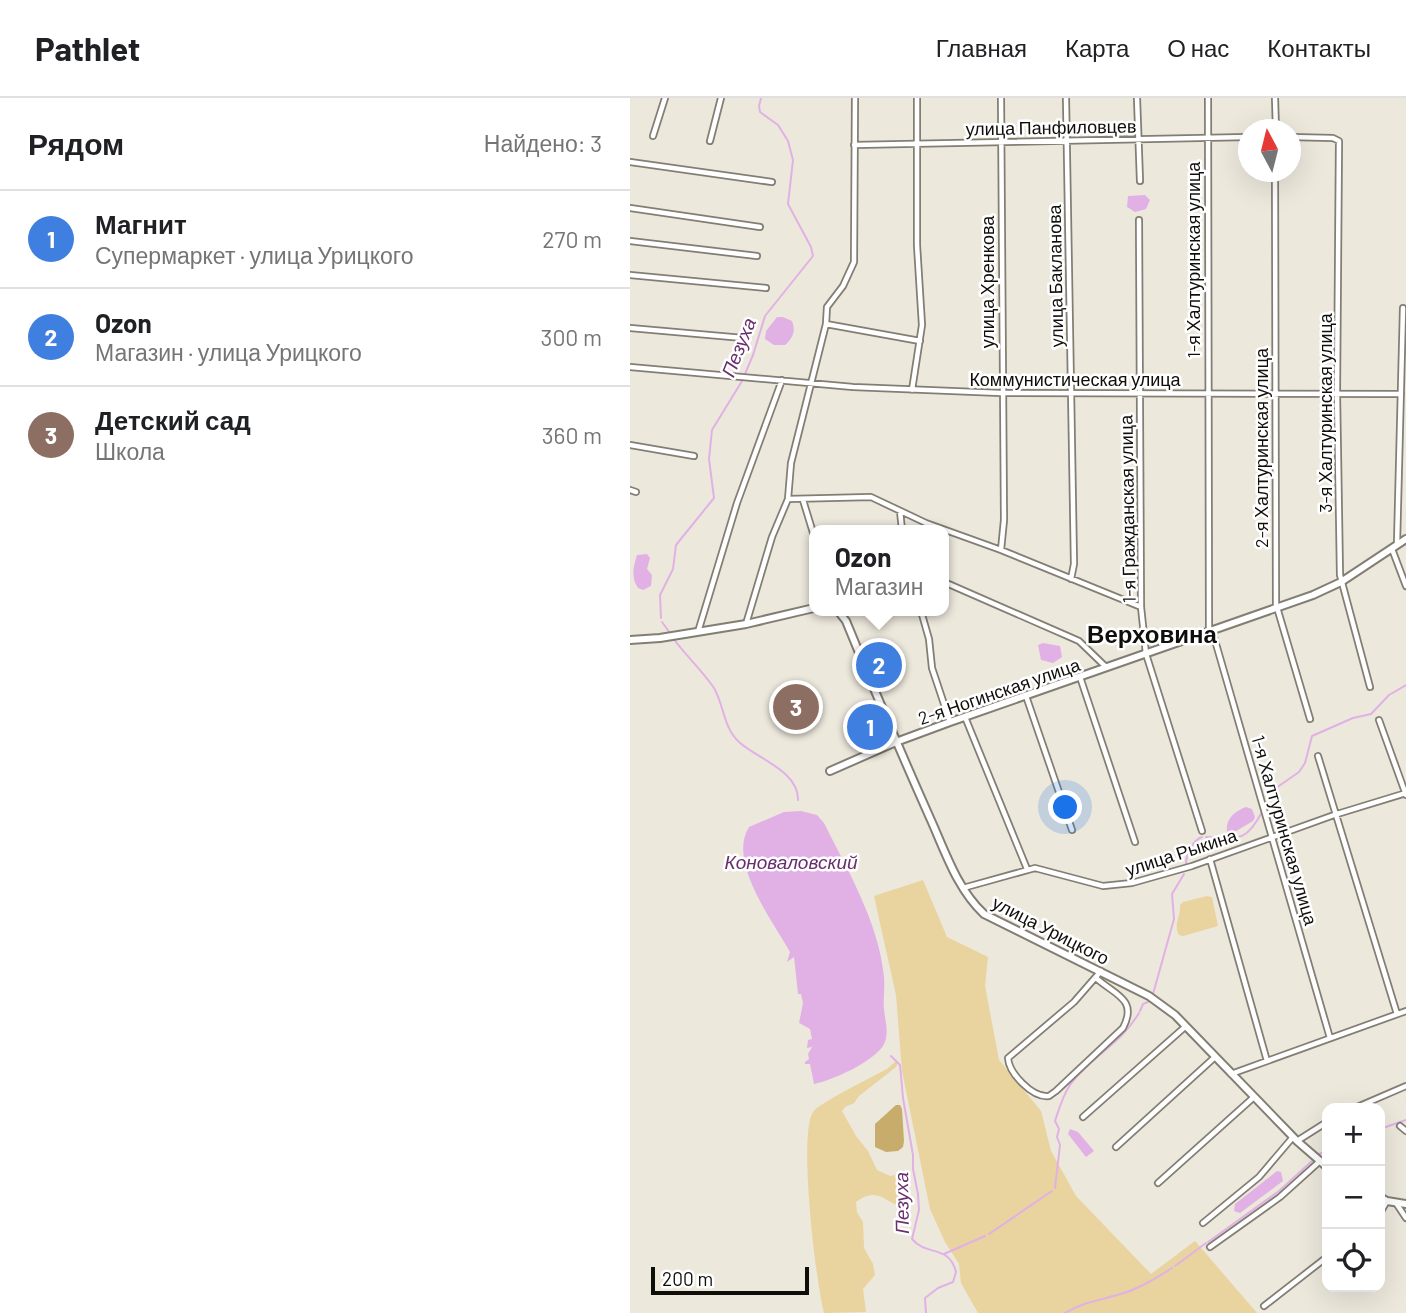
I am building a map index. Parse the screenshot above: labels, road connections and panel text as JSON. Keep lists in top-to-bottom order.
{
  "streets": {
    "main road": ["2-я Ногинская улица", "улица Урицкого"],
    "street": [
      "улица Панфиловцев",
      "1-я Халтуринская улица",
      "улица Бакланова",
      "улица Хренкова",
      "Коммунистическая улица",
      "3-я Халтуринская улица",
      "2-я Халтуринская улица",
      "1-я Гражданская улица",
      "улица Рыкина"
    ]
  },
  "crossings": [
    ["улица Панфиловцев", "1-я Халтуринская улица"],
    ["улица Панфиловцев", "улица Бакланова"],
    ["улица Панфиловцев", "улица Хренкова"],
    ["1-я Халтуринская улица", "Коммунистическая улица"],
    ["1-я Халтуринская улица", "2-я Ногинская улица"],
    ["1-я Халтуринская улица", "улица Рыкина"],
    ["улица Бакланова", "Коммунистическая улица"],
    ["улица Хренкова", "Коммунистическая улица"],
    ["Коммунистическая улица", "3-я Халтуринская улица"],
    ["Коммунистическая улица", "2-я Халтуринская улица"],
    ["Коммунистическая улица", "1-я Гражданская улица"],
    ["3-я Халтуринская улица", "2-я Ногинская улица"],
    ["2-я Халтуринская улица", "2-я Ногинская улица"],
    ["1-я Гражданская улица", "2-я Ногинская улица"],
    ["2-я Ногинская улица", "улица Урицкого"],
    ["улица Рыкина", "улица Урицкого"]
  ],
  "districts": ["Верховина"],
  "water": ["Пезуха", "Коноваловский"],
  "scale_bar": "200 m",
  "north": "top",
  "page": {
    "header": "Pathlet",
    "nav": [
      "Главная",
      "Карта",
      "О нас",
      "Контакты"
    ],
    "heading": ["Рядом", "Найдено: 3"],
    "list": [
      {
        "mark": "1",
        "name": "Магнит",
        "note": "Супермаркет · улица Урицкого",
        "value": "270 m"
      },
      {
        "mark": "2",
        "name": "Ozon",
        "note": "Магазин · улица Урицкого",
        "value": "300 m"
      },
      {
        "mark": "3",
        "name": "Детский сад",
        "note": "Школа",
        "value": "360 m"
      }
    ],
    "popup": ["Ozon", "Магазин"],
    "pins": ["2", "3", "1"],
    "map_buttons": ["+", "−"],
    "scale": "200 m"
  }
}
